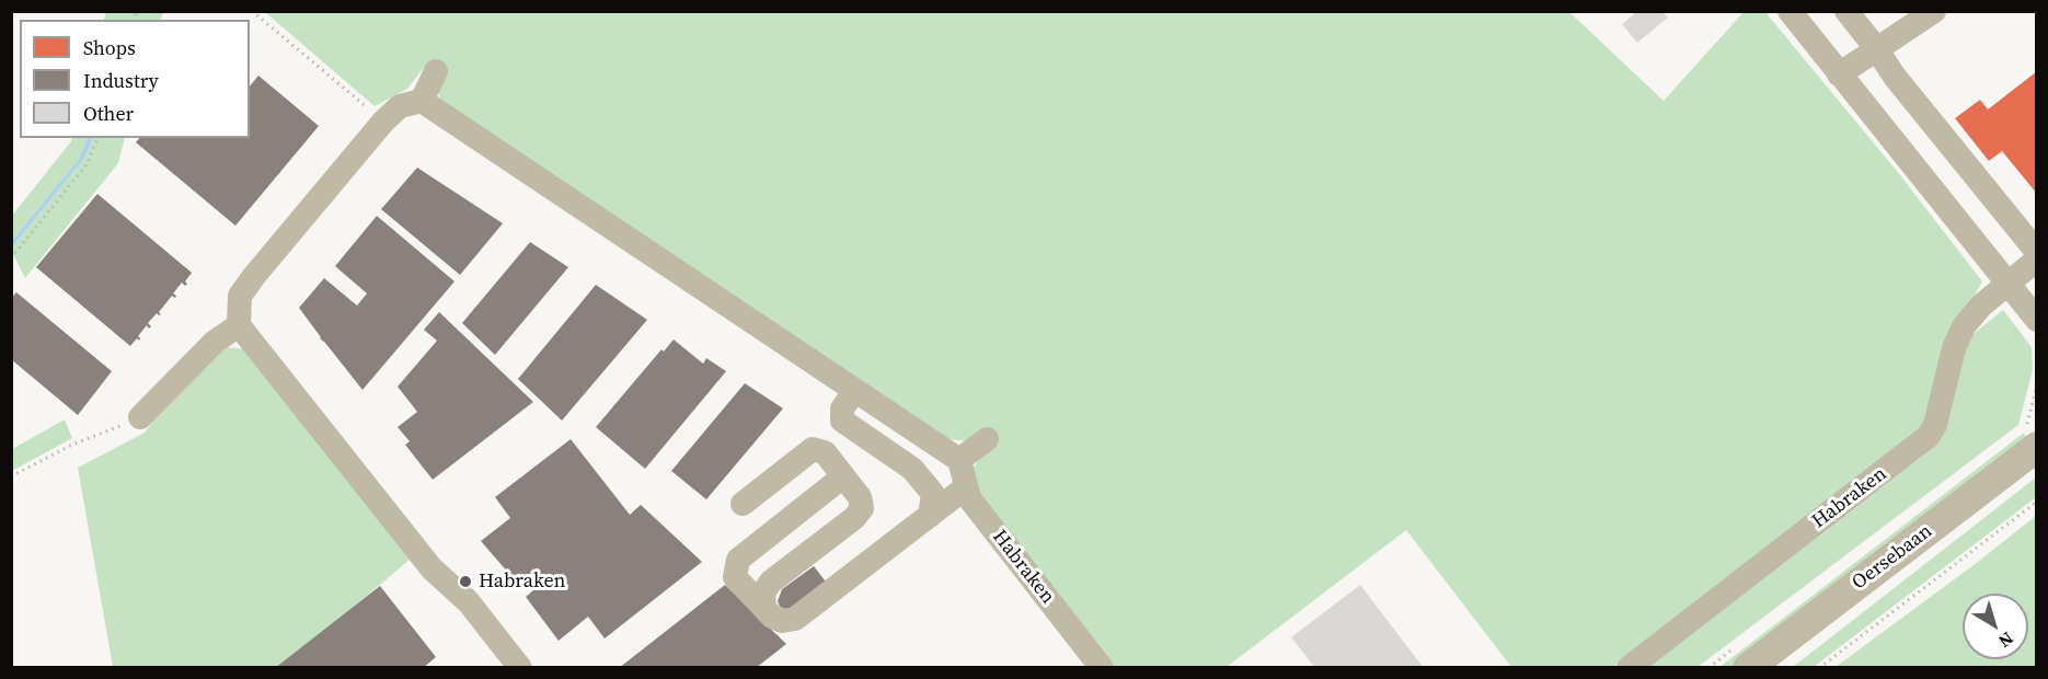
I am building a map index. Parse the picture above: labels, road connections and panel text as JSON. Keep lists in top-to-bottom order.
{
  "streets": {
    "main road": ["Oersebaan"],
    "street": ["Habraken"]
  },
  "places": ["Habraken"],
  "legend": ["Shops", "Industry", "Other"],
  "north": "bottom right"
}
